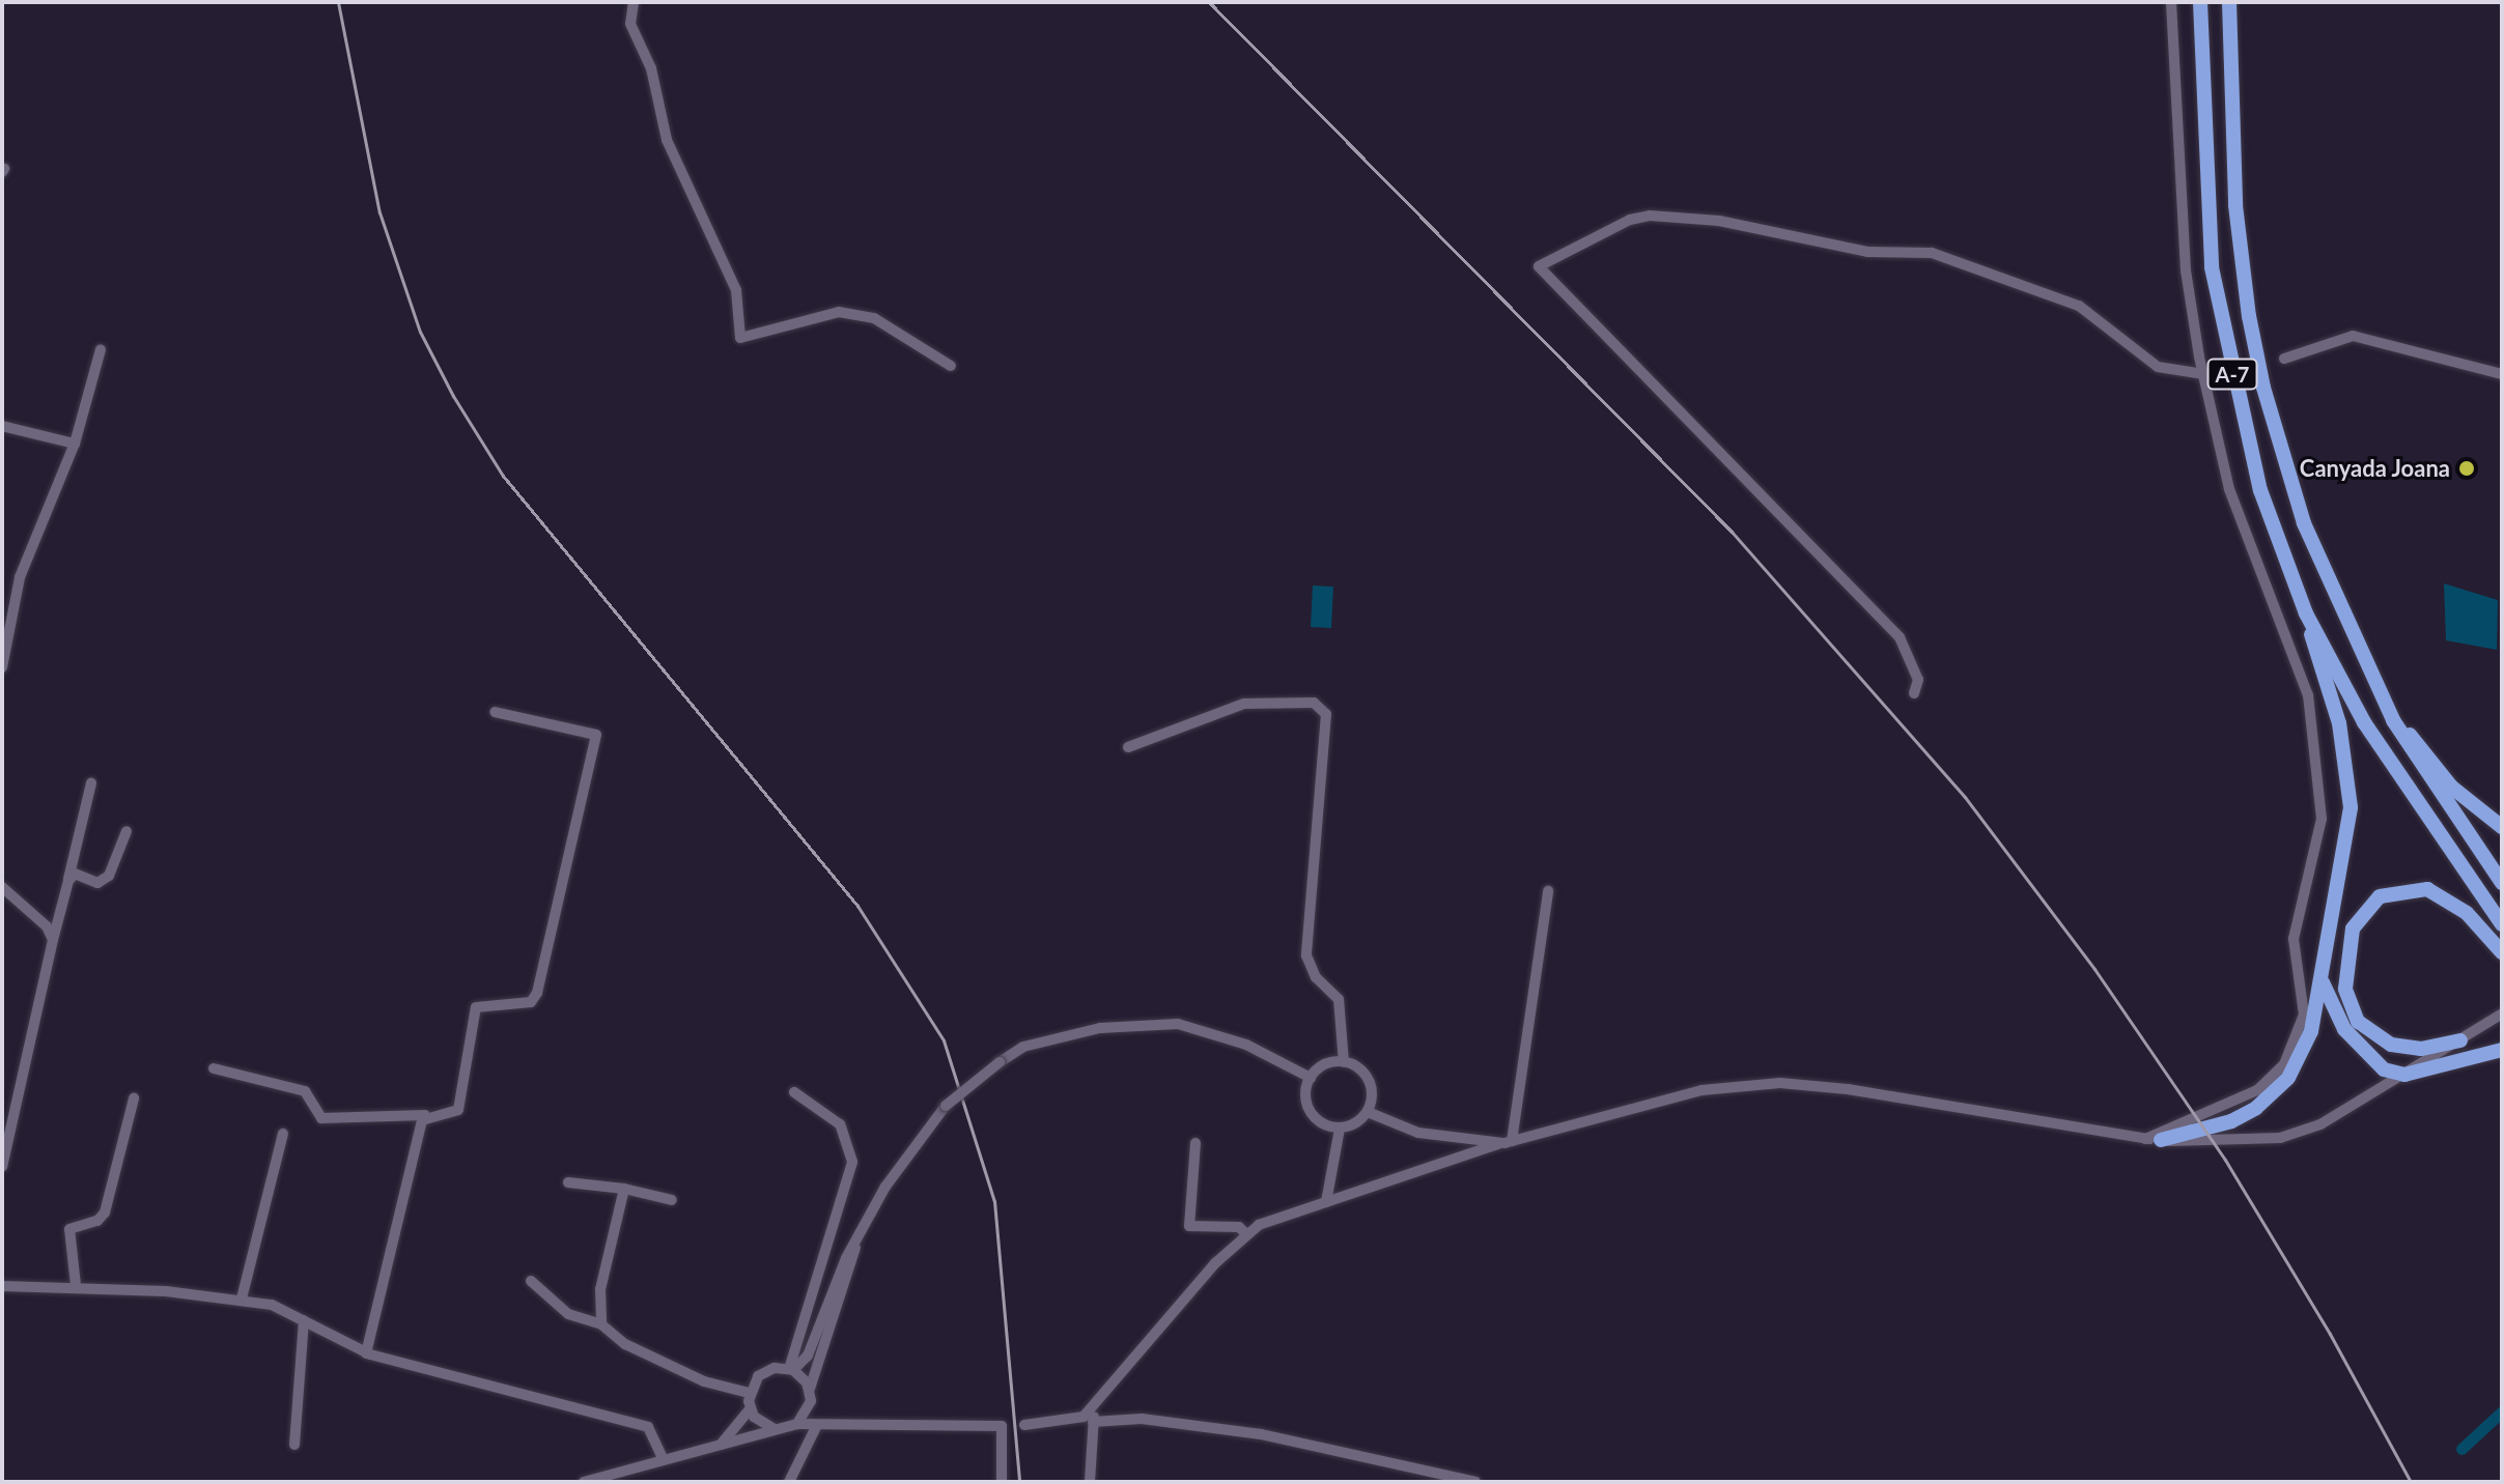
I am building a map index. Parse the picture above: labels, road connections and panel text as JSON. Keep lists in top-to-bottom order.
{
  "streets": {
    "highway": ["A-7"]
  },
  "places": ["Canyada Joana"]
}
